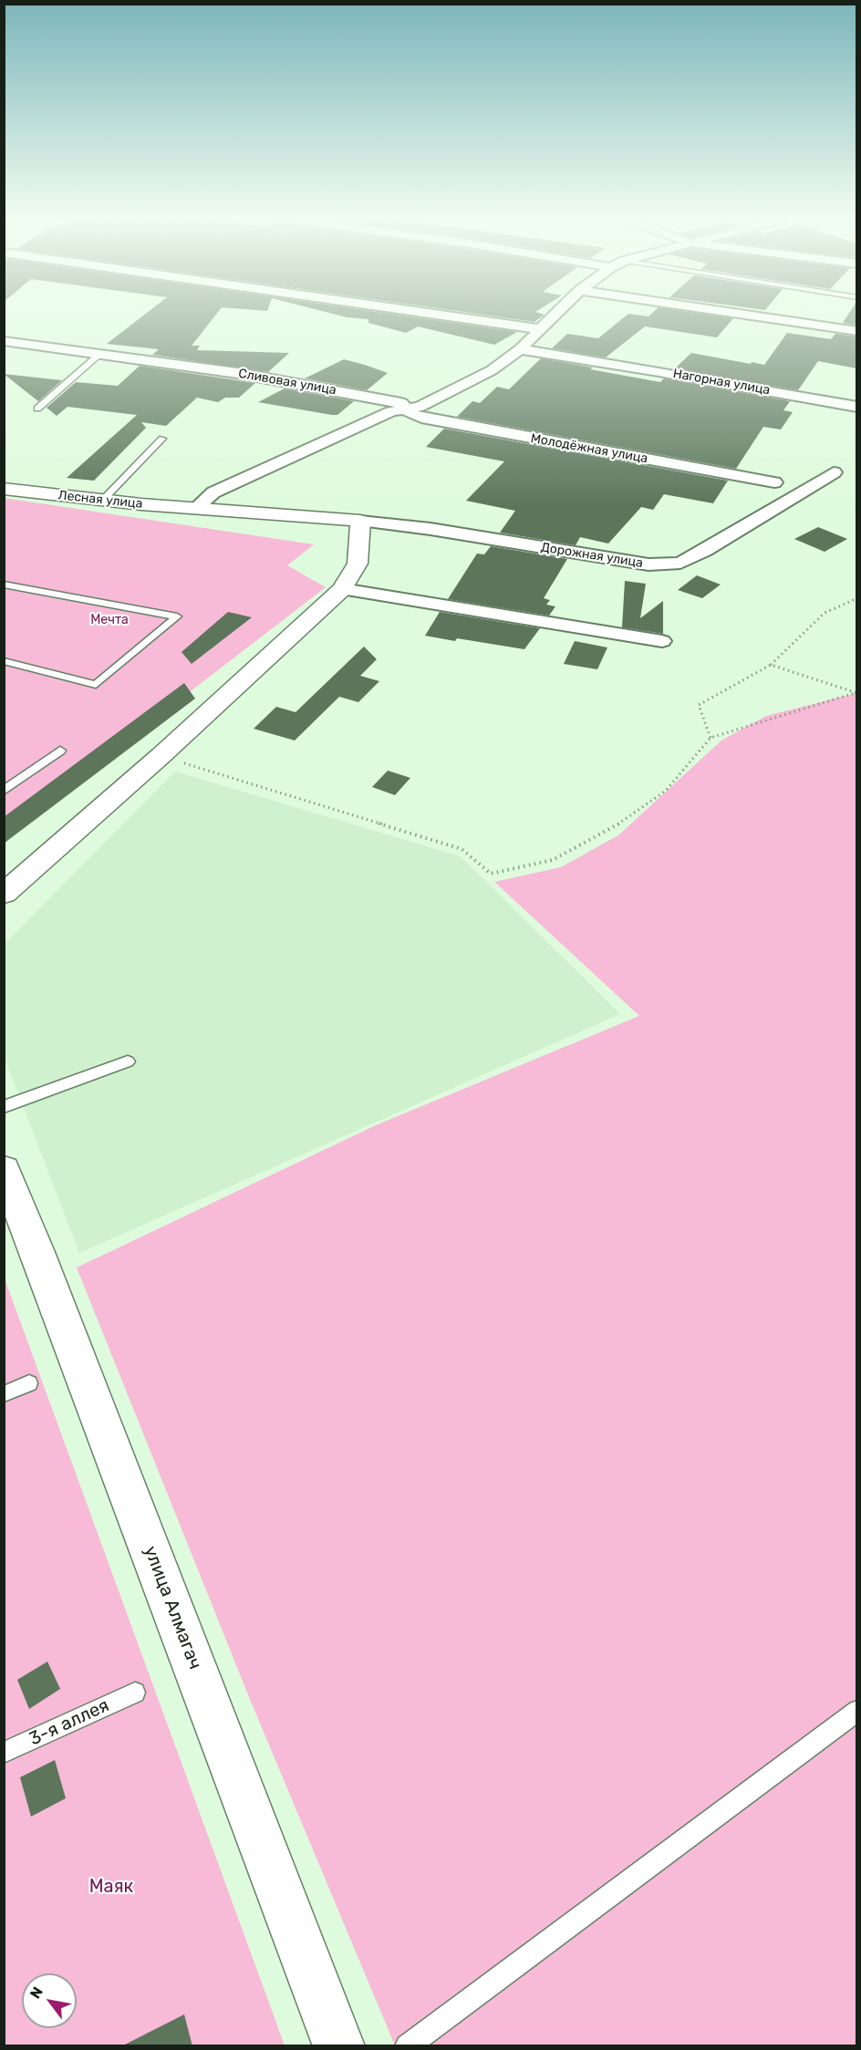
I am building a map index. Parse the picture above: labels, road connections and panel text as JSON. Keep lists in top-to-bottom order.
{
  "streets": {
    "street": [
      "Сливовая улица",
      "Нагорная улица",
      "Молодёжная улица",
      "Лесная улица",
      "Дорожная улица",
      "улица Алмагач"
    ],
    "lane": ["3-я аллея"]
  },
  "crossings": [
    ["Сливовая улица", "Молодёжная улица"],
    ["Лесная улица", "Дорожная улица"]
  ],
  "parks": ["Мечта", "Маяк"],
  "north": "top left"
}
